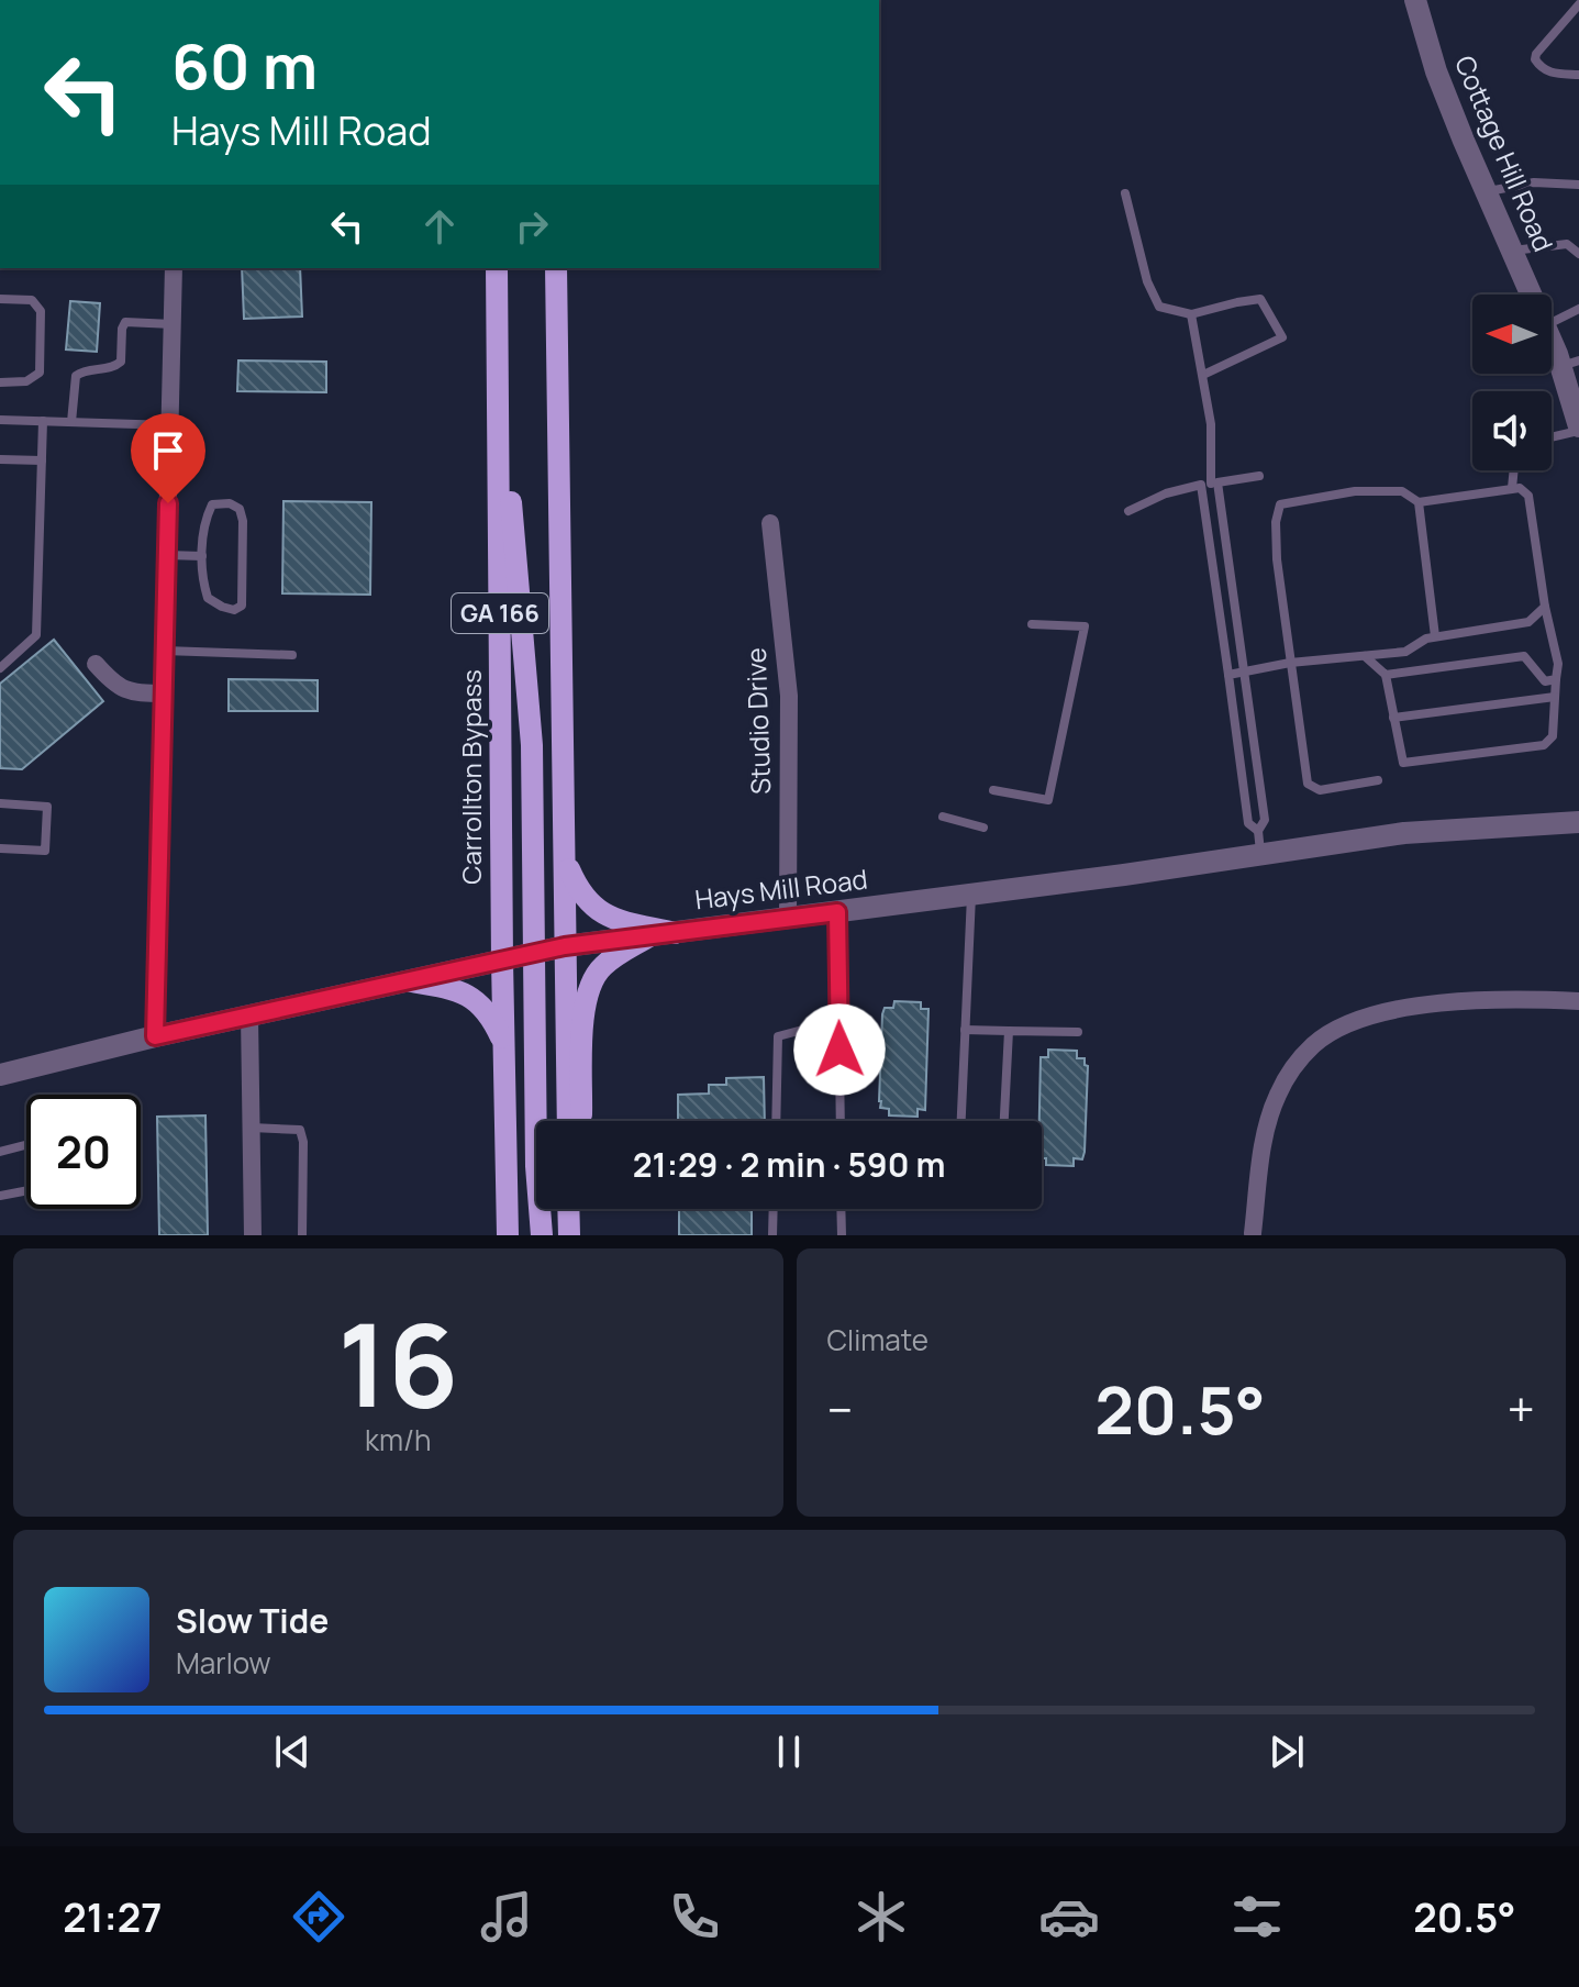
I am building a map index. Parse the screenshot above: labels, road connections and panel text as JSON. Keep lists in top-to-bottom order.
{
  "streets": {
    "main road": ["GA 166", "Carrollton Bypass"],
    "street": ["Cottage Hill Road", "Studio Drive", "Hays Mill Road"]
  },
  "crossings": [
    ["GA 166", "Hays Mill Road"],
    ["Studio Drive", "Hays Mill Road"],
    ["Carrollton Bypass", "Hays Mill Road"]
  ],
  "north": "left",
  "page": {
    "turn": ["60 m", "Hays Mill Road"],
    "limit": "20",
    "trip": "21:29 · 2 min · 590 m",
    "tile": [
      ["16", "km/h"],
      "Climate"
    ],
    "heat": ["−", "20.5°", "+"],
    "song": ["Slow Tide", "Marlow"],
    "tabs": ["21:27", "20.5°"]
  }
}
